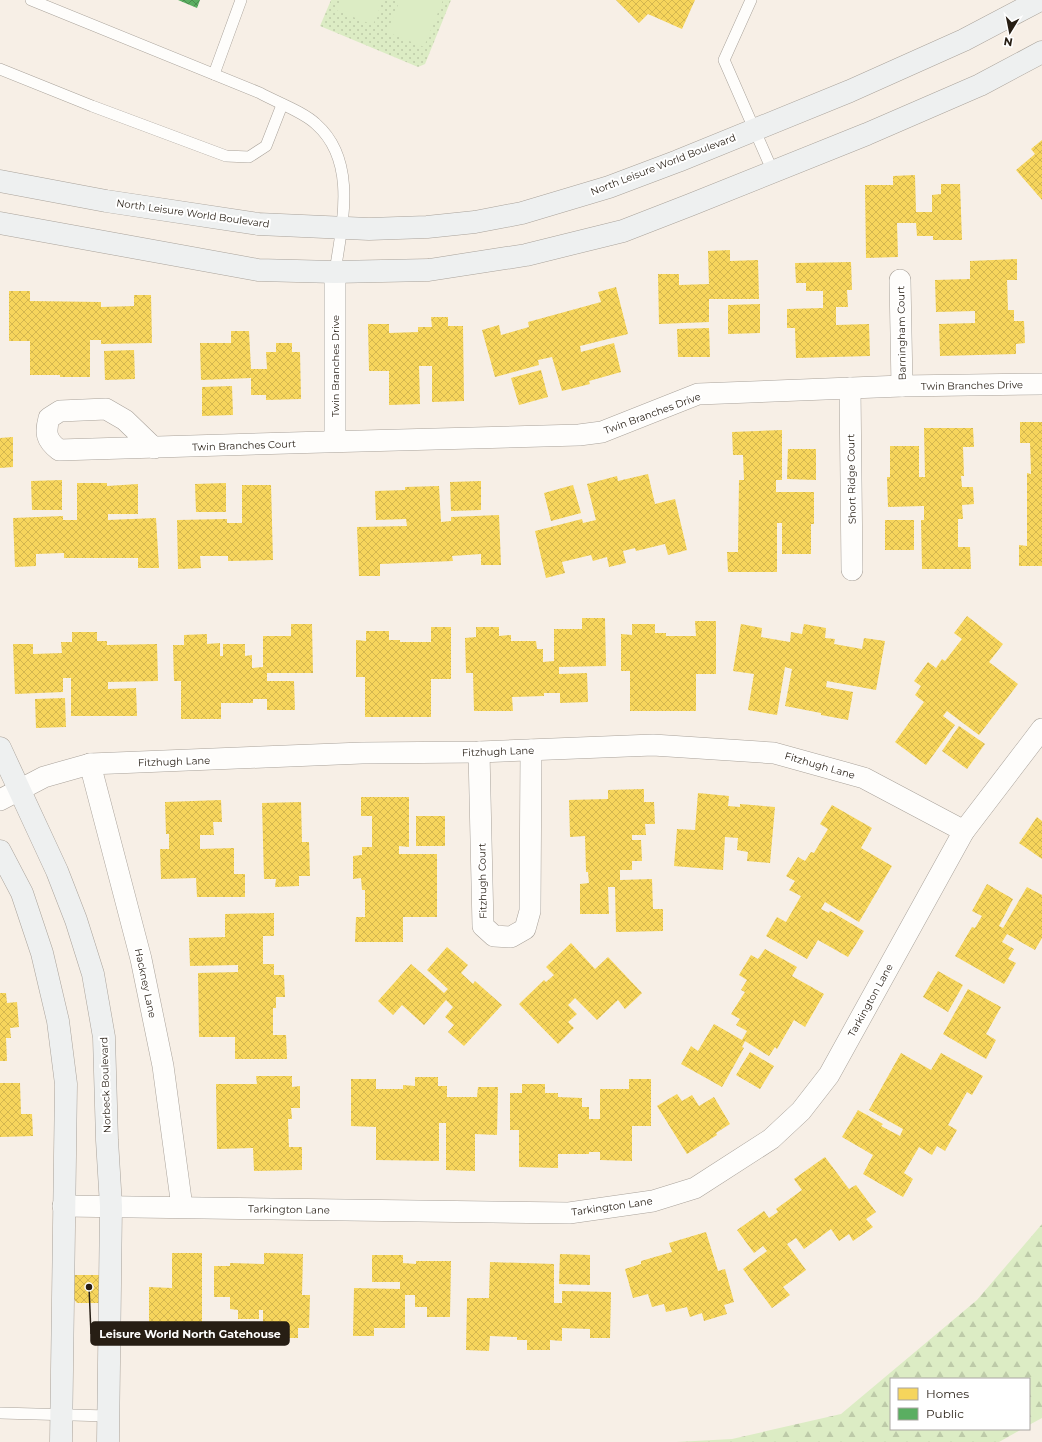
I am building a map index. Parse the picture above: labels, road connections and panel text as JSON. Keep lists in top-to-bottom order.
{
  "streets": {
    "street": [
      "North Leisure World Boulevard",
      "Barningham Court",
      "Twin Branches Drive",
      "Twin Branches Court",
      "Short Ridge Court",
      "Fitzhugh Lane",
      "Fitzhugh Court",
      "Hackney Lane",
      "Tarkington Lane",
      "Norbeck Boulevard"
    ]
  },
  "crossings": [
    ["Barningham Court", "Twin Branches Drive"],
    ["Twin Branches Drive", "Twin Branches Court"],
    ["Twin Branches Drive", "Short Ridge Court"],
    ["Fitzhugh Lane", "Fitzhugh Court"],
    ["Fitzhugh Lane", "Hackney Lane"],
    ["Fitzhugh Lane", "Tarkington Lane"],
    ["Fitzhugh Lane", "Norbeck Boulevard"],
    ["Hackney Lane", "Tarkington Lane"],
    ["Tarkington Lane", "Norbeck Boulevard"]
  ],
  "places": ["Leisure World North Gatehouse"],
  "legend": ["Homes", "Public"],
  "north": "bottom"
}
